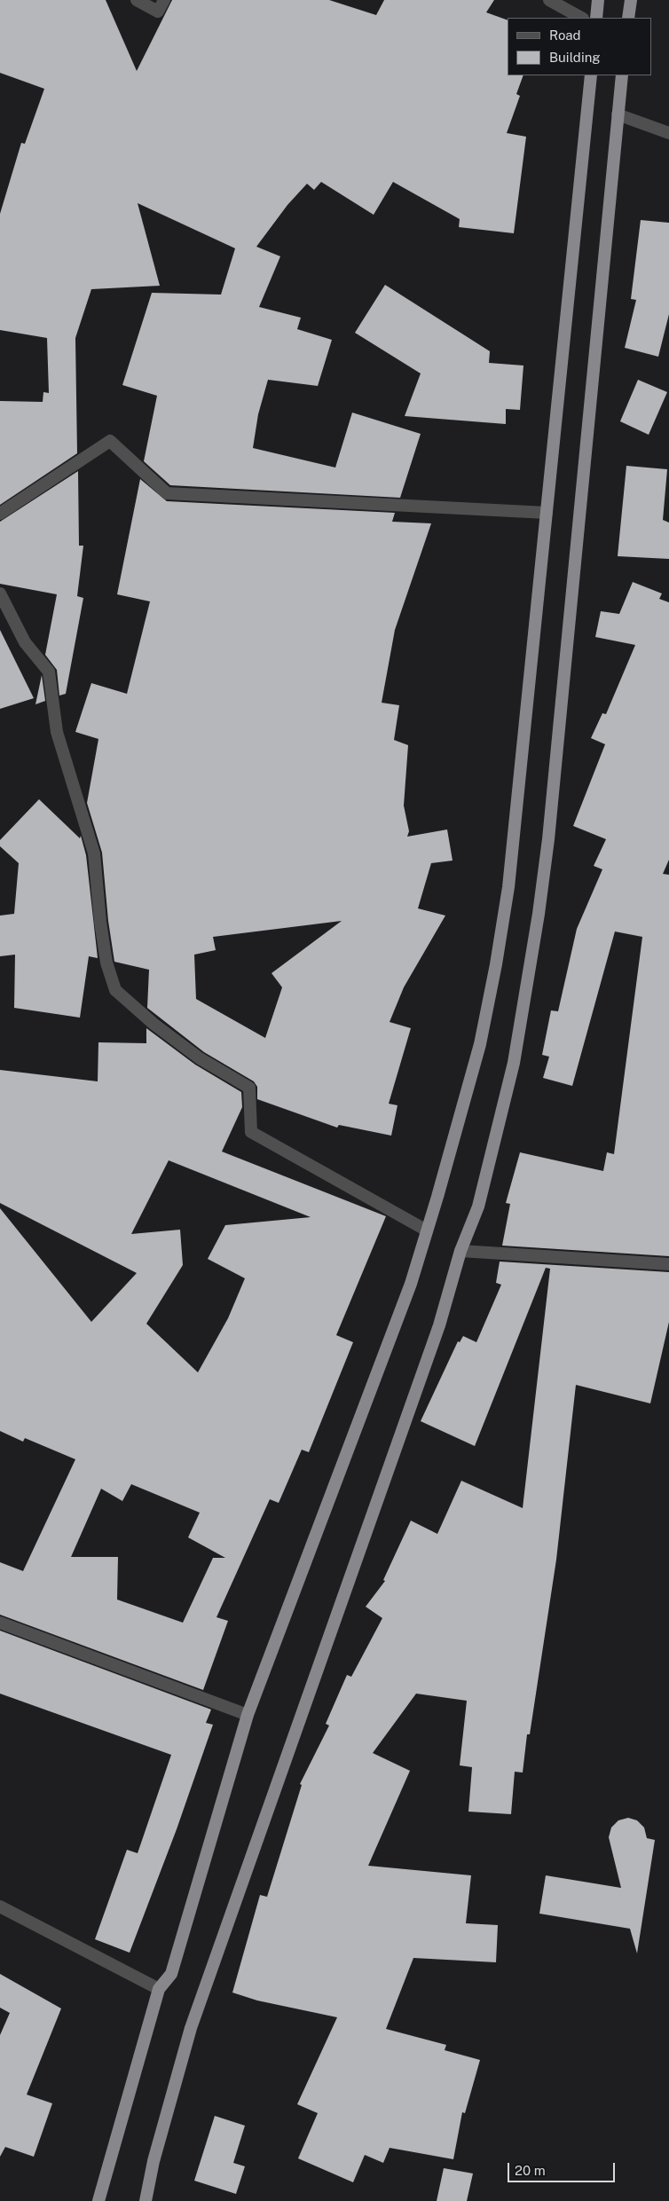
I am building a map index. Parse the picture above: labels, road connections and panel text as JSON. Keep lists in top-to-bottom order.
{
  "legend": ["Road", "Building"],
  "scale_bar": "20 m"
}
